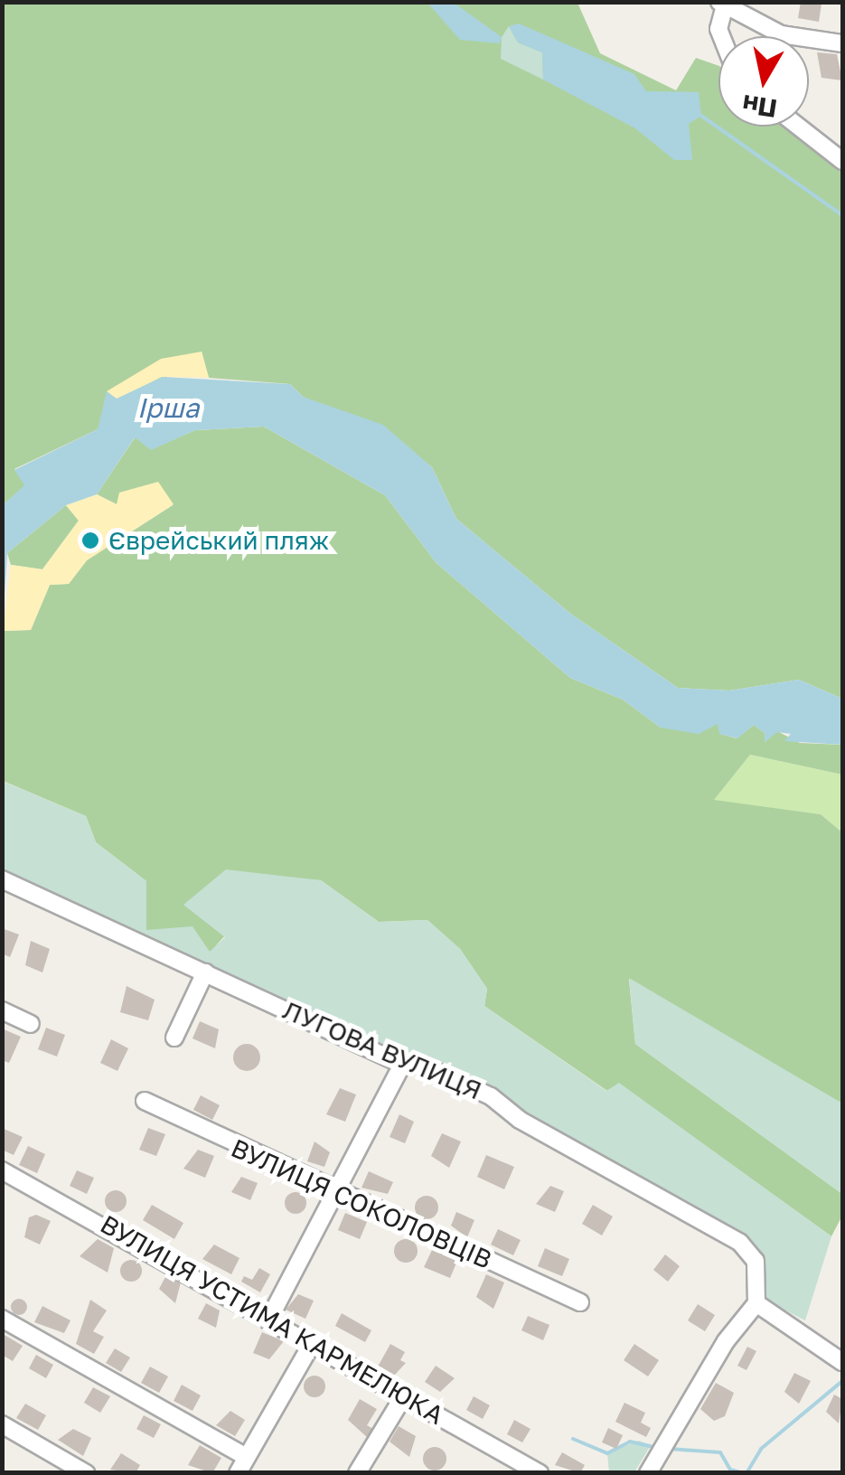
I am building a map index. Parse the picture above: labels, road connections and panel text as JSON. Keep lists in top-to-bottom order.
{
  "streets": {
    "street": ["ЛУГОВА ВУЛИЦЯ", "ВУЛИЦЯ СОКОЛОВЦІВ", "ВУЛИЦЯ УСТИМА КАРМЕЛЮКА"]
  },
  "water": ["Ірша"],
  "places": ["Єврейський пляж"],
  "north": "bottom"
}
